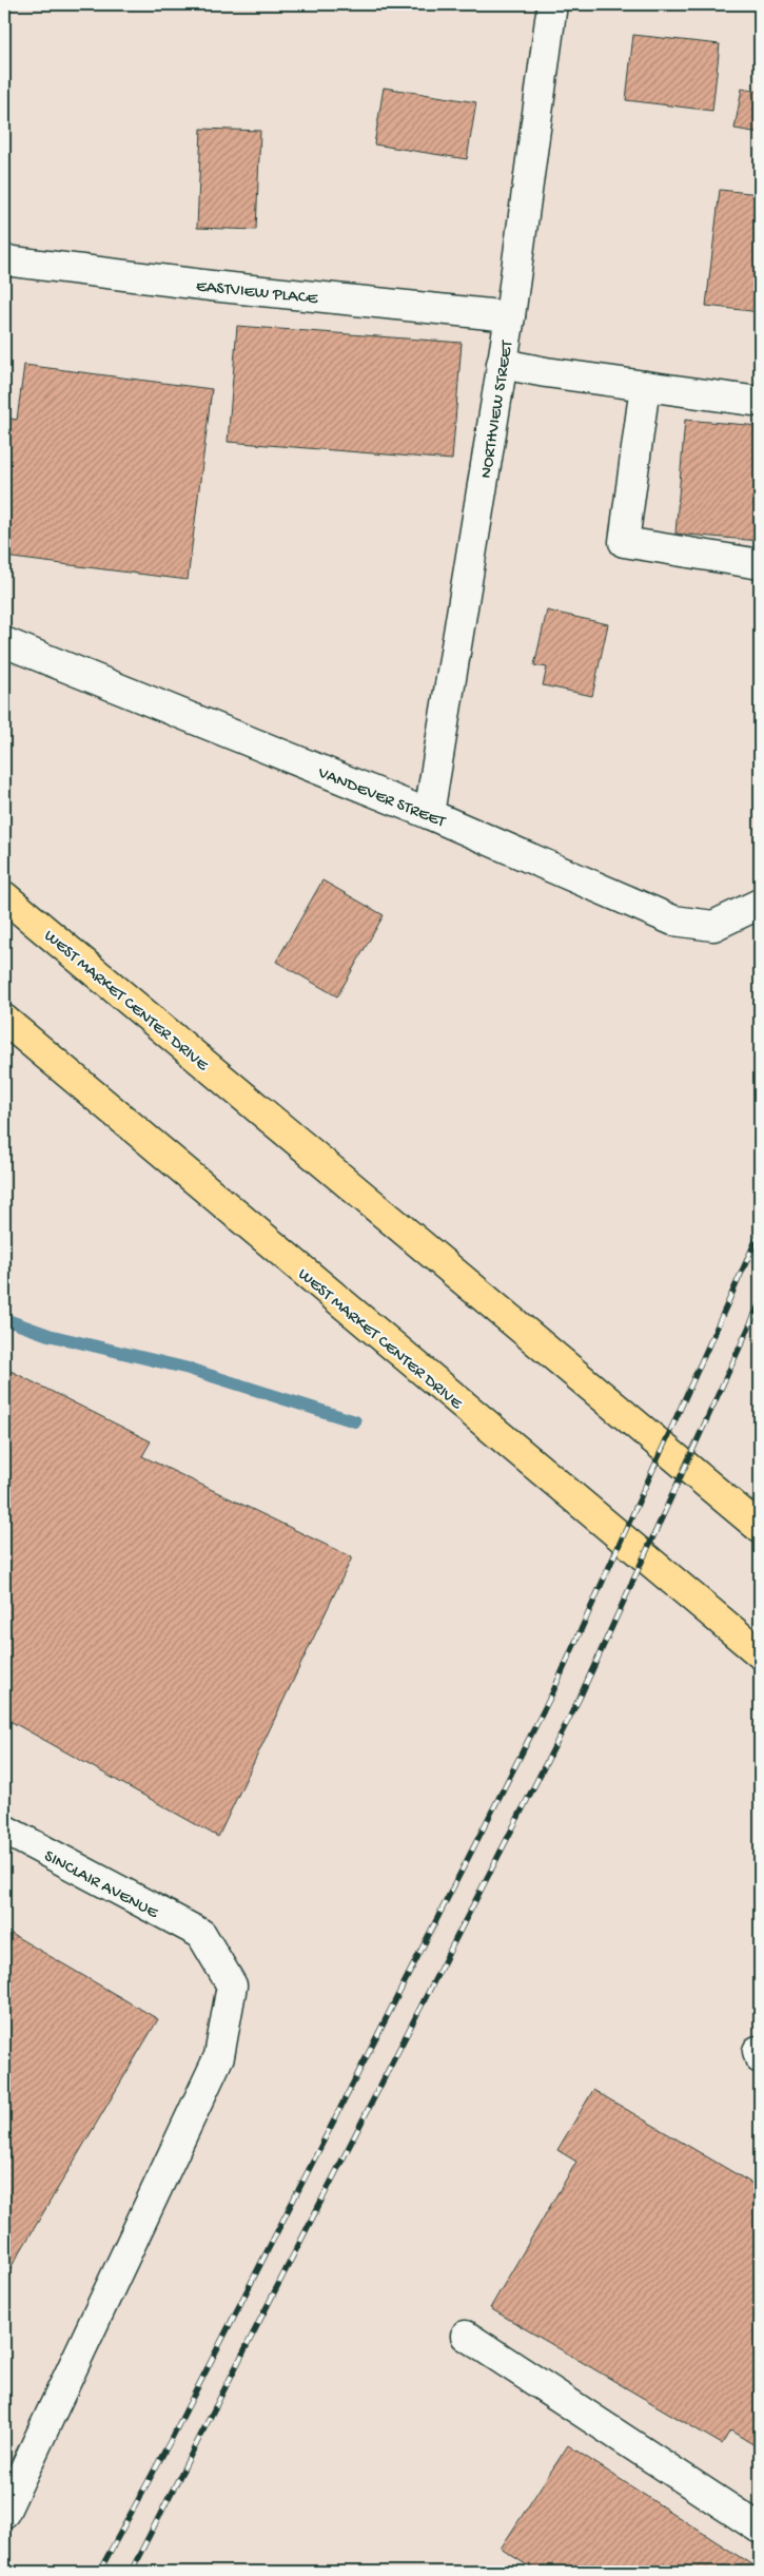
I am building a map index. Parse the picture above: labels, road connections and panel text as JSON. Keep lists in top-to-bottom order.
{
  "streets": {
    "main road": ["WEST MARKET CENTER DRIVE"],
    "street": [
      "EASTVIEW PLACE",
      "NORTHVIEW STREET",
      "VANDEVER STREET",
      "SINCLAIR AVENUE"
    ]
  },
  "crossings": [
    ["EASTVIEW PLACE", "NORTHVIEW STREET"],
    ["NORTHVIEW STREET", "VANDEVER STREET"]
  ]
}
